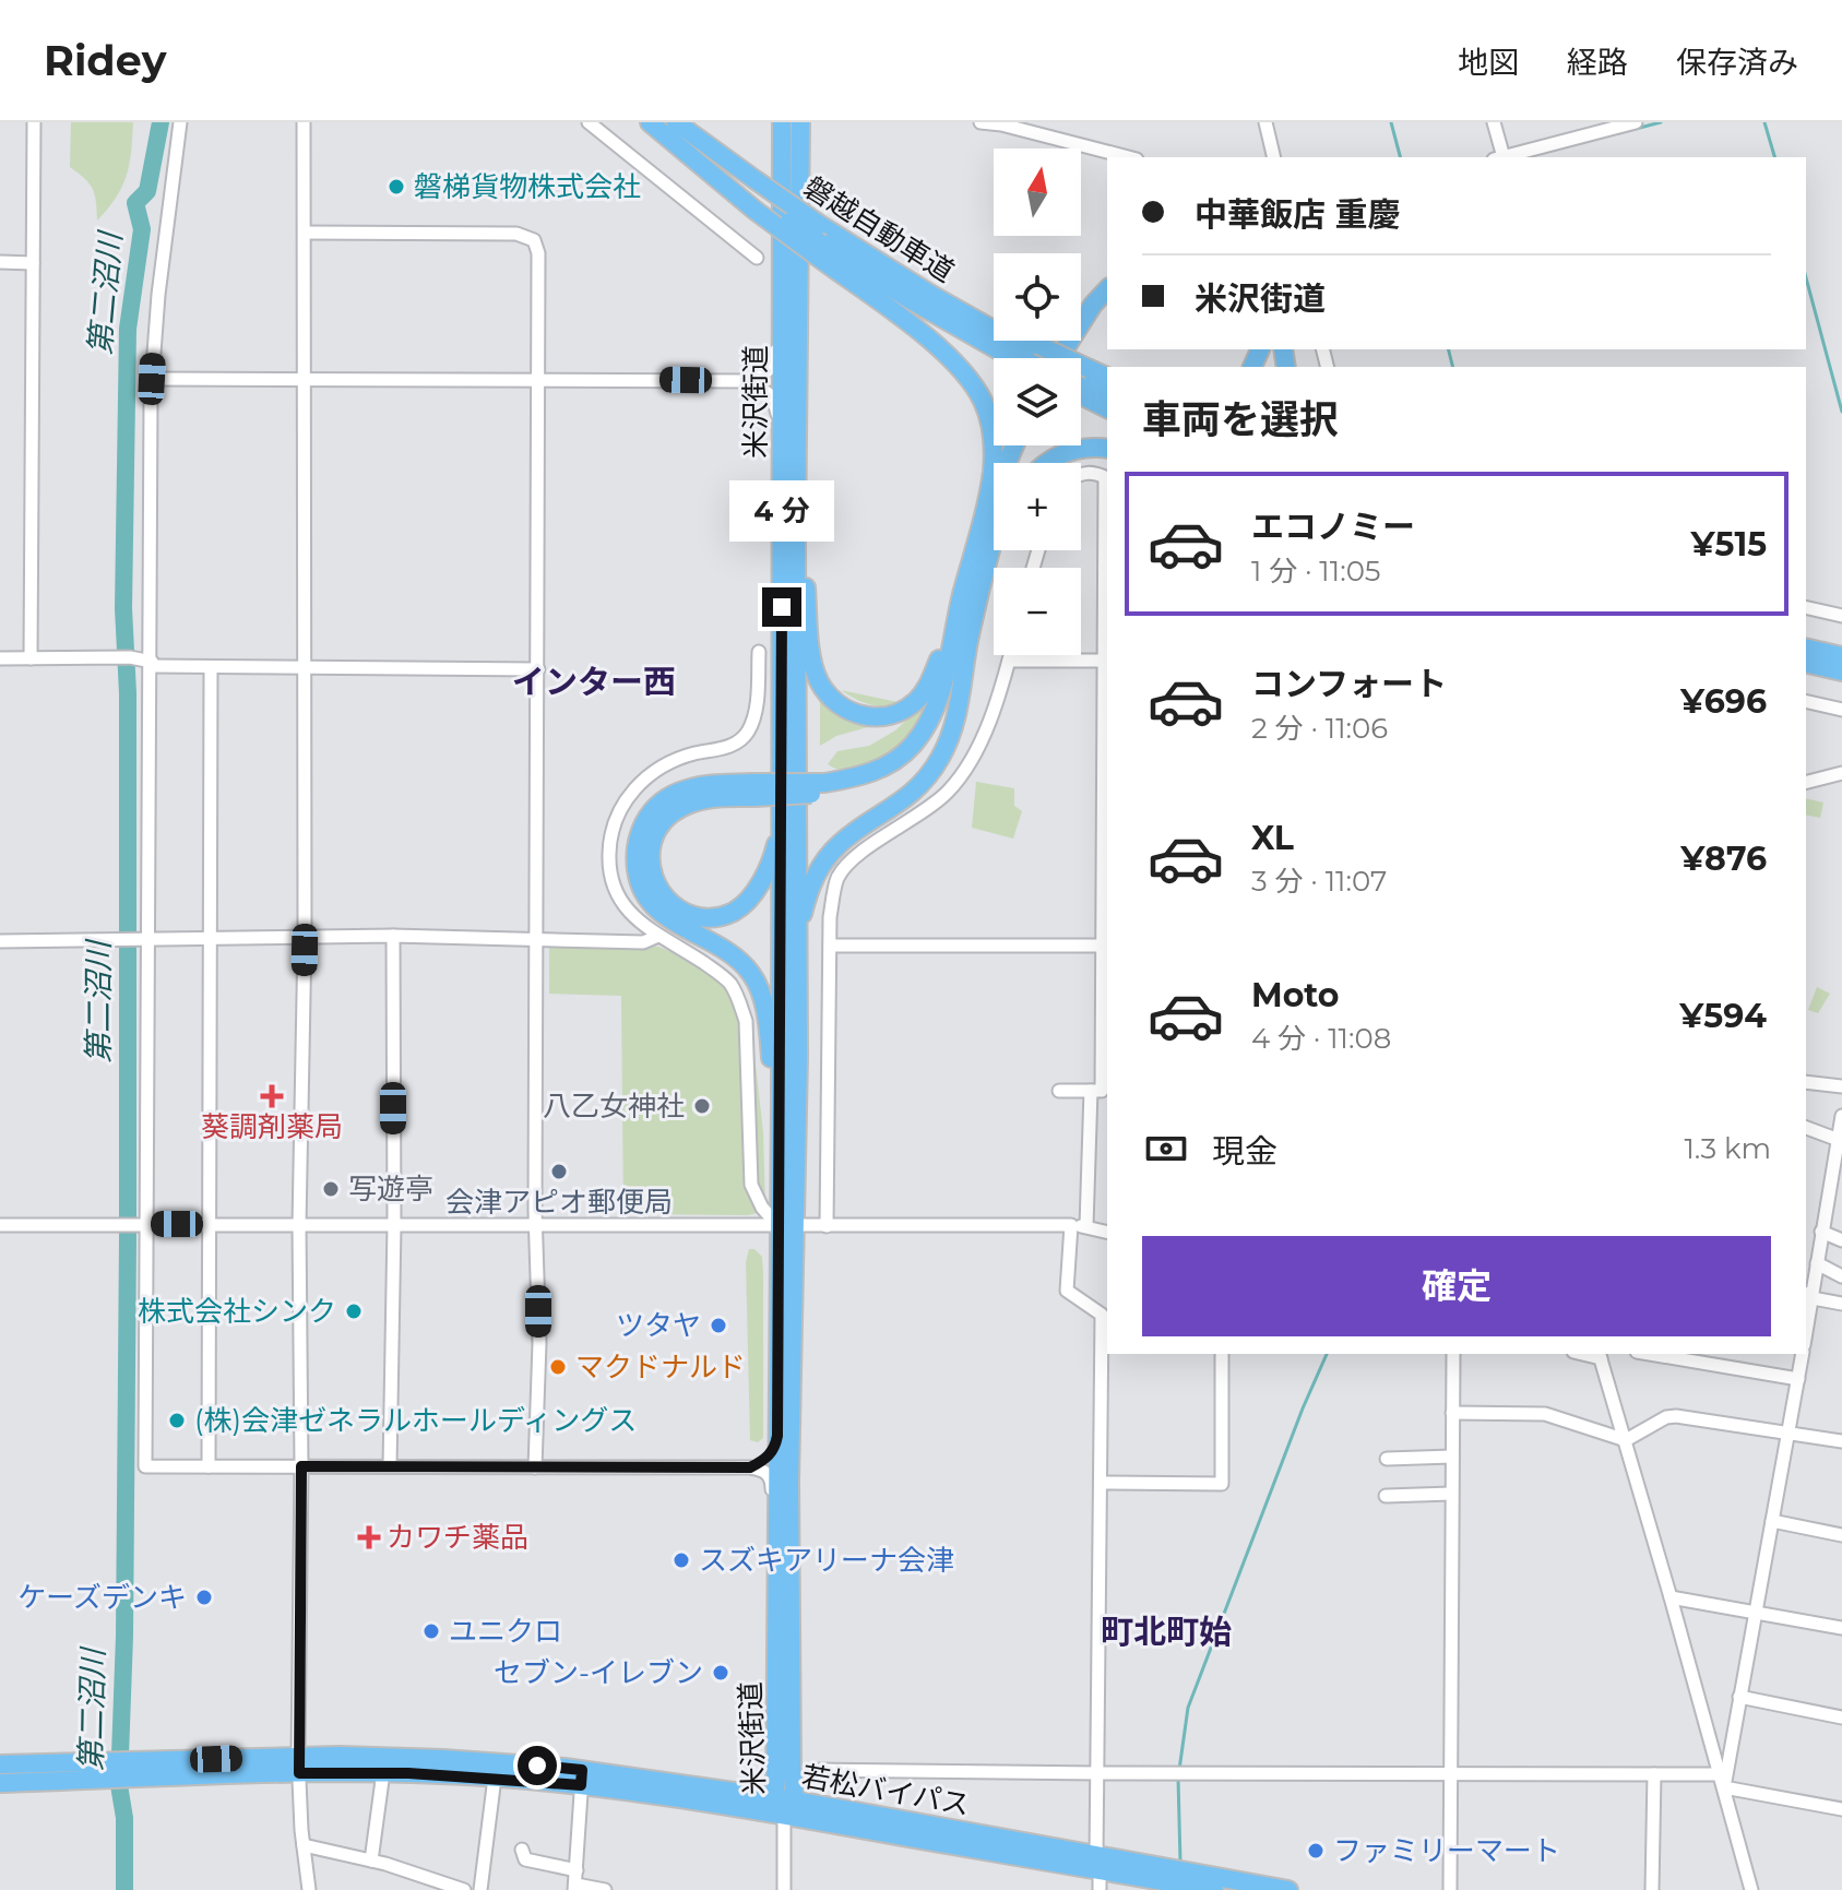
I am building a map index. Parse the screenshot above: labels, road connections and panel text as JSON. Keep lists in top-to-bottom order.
{
  "streets": {
    "highway": ["磐越自動車道", "米沢街道", "若松バイパス"]
  },
  "crossings": [
    ["米沢街道", "若松バイパス"]
  ],
  "districts": ["インター西", "町北町始"],
  "water": ["第二沼川"],
  "places": {
    "other": [
      "磐梯貨物株式会社",
      "八乙女神社",
      "会津アピオ郵便局",
      "写遊亭",
      "株式会社シンク",
      "ツタヤ",
      "マクドナルド",
      "(株)会津ゼネラルホールディングス",
      "スズキアリーナ会津",
      "ケーズデンキ",
      "ユニクロ",
      "セブン-イレブン",
      "ファミリーマート"
    ],
    "health": ["葵調剤薬局", "カワチ薬品"]
  },
  "north": "top",
  "page": {
    "header": "Ridey",
    "nav": ["地図", "経路", "保存済み"],
    "map_buttons": ["+", "−"],
    "banner": ["中華飯店 重慶", "米沢街道"],
    "heading": "車両を選択",
    "list": [
      {
        "name": "エコノミー",
        "note": "1 分 · 11:05",
        "value": "¥515"
      },
      {
        "name": "コンフォート",
        "note": "2 分 · 11:06",
        "value": "¥696"
      },
      {
        "name": "XL",
        "note": "3 分 · 11:07",
        "value": "¥876"
      },
      {
        "name": "Moto",
        "note": "4 分 · 11:08",
        "value": "¥594"
      }
    ],
    "bubble": "4 分",
    "pay": ["現金", "1.3 km"],
    "buttons": "確定"
  }
}
